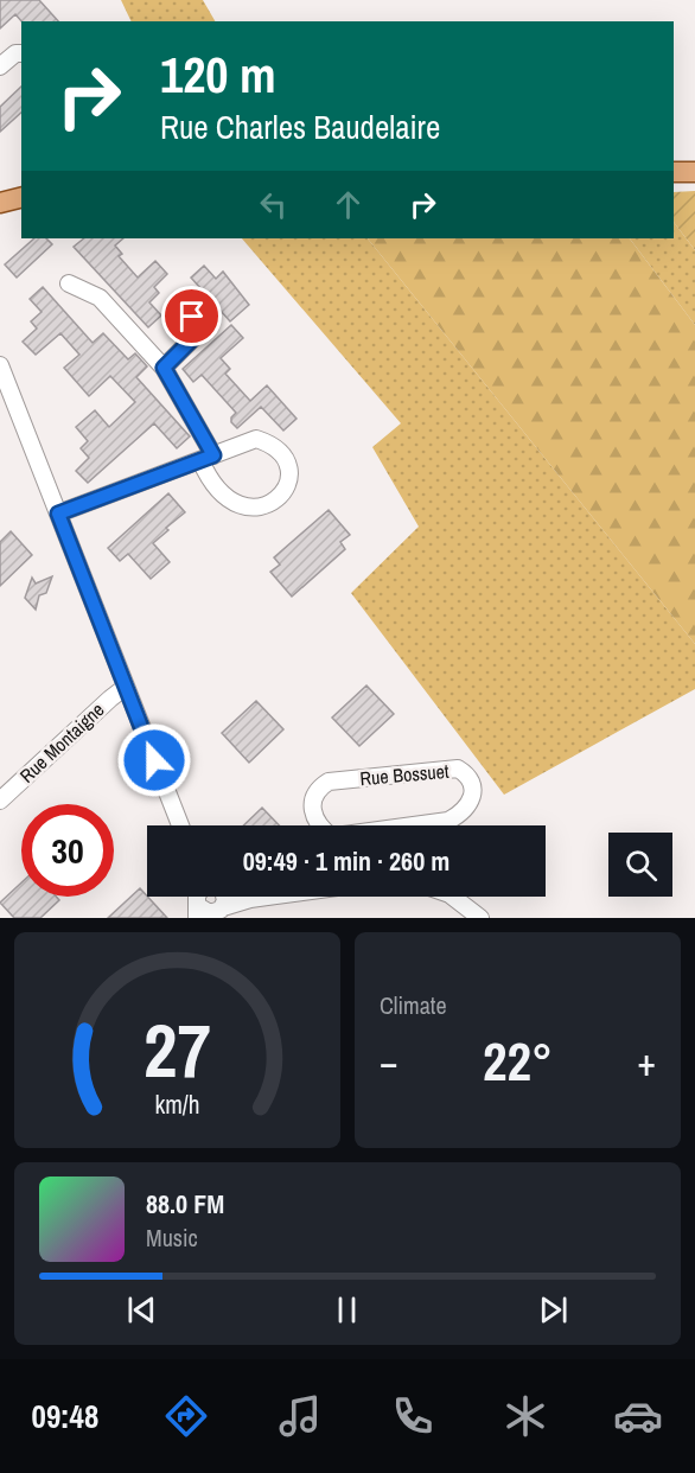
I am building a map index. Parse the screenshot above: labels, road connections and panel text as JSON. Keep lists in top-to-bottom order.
{
  "streets": {
    "street": ["Rue Montaigne", "Rue Bossuet"]
  },
  "page": {
    "turn": ["120 m", "Rue Charles Baudelaire"],
    "limit": "30",
    "trip": "09:49 · 1 min · 260 m",
    "tile": "Climate",
    "heat": ["−", "22°", "+"],
    "song": ["88.0 FM", "Music"],
    "tabs": "09:48",
    "gauge": ["27", "km/h"]
  }
}
